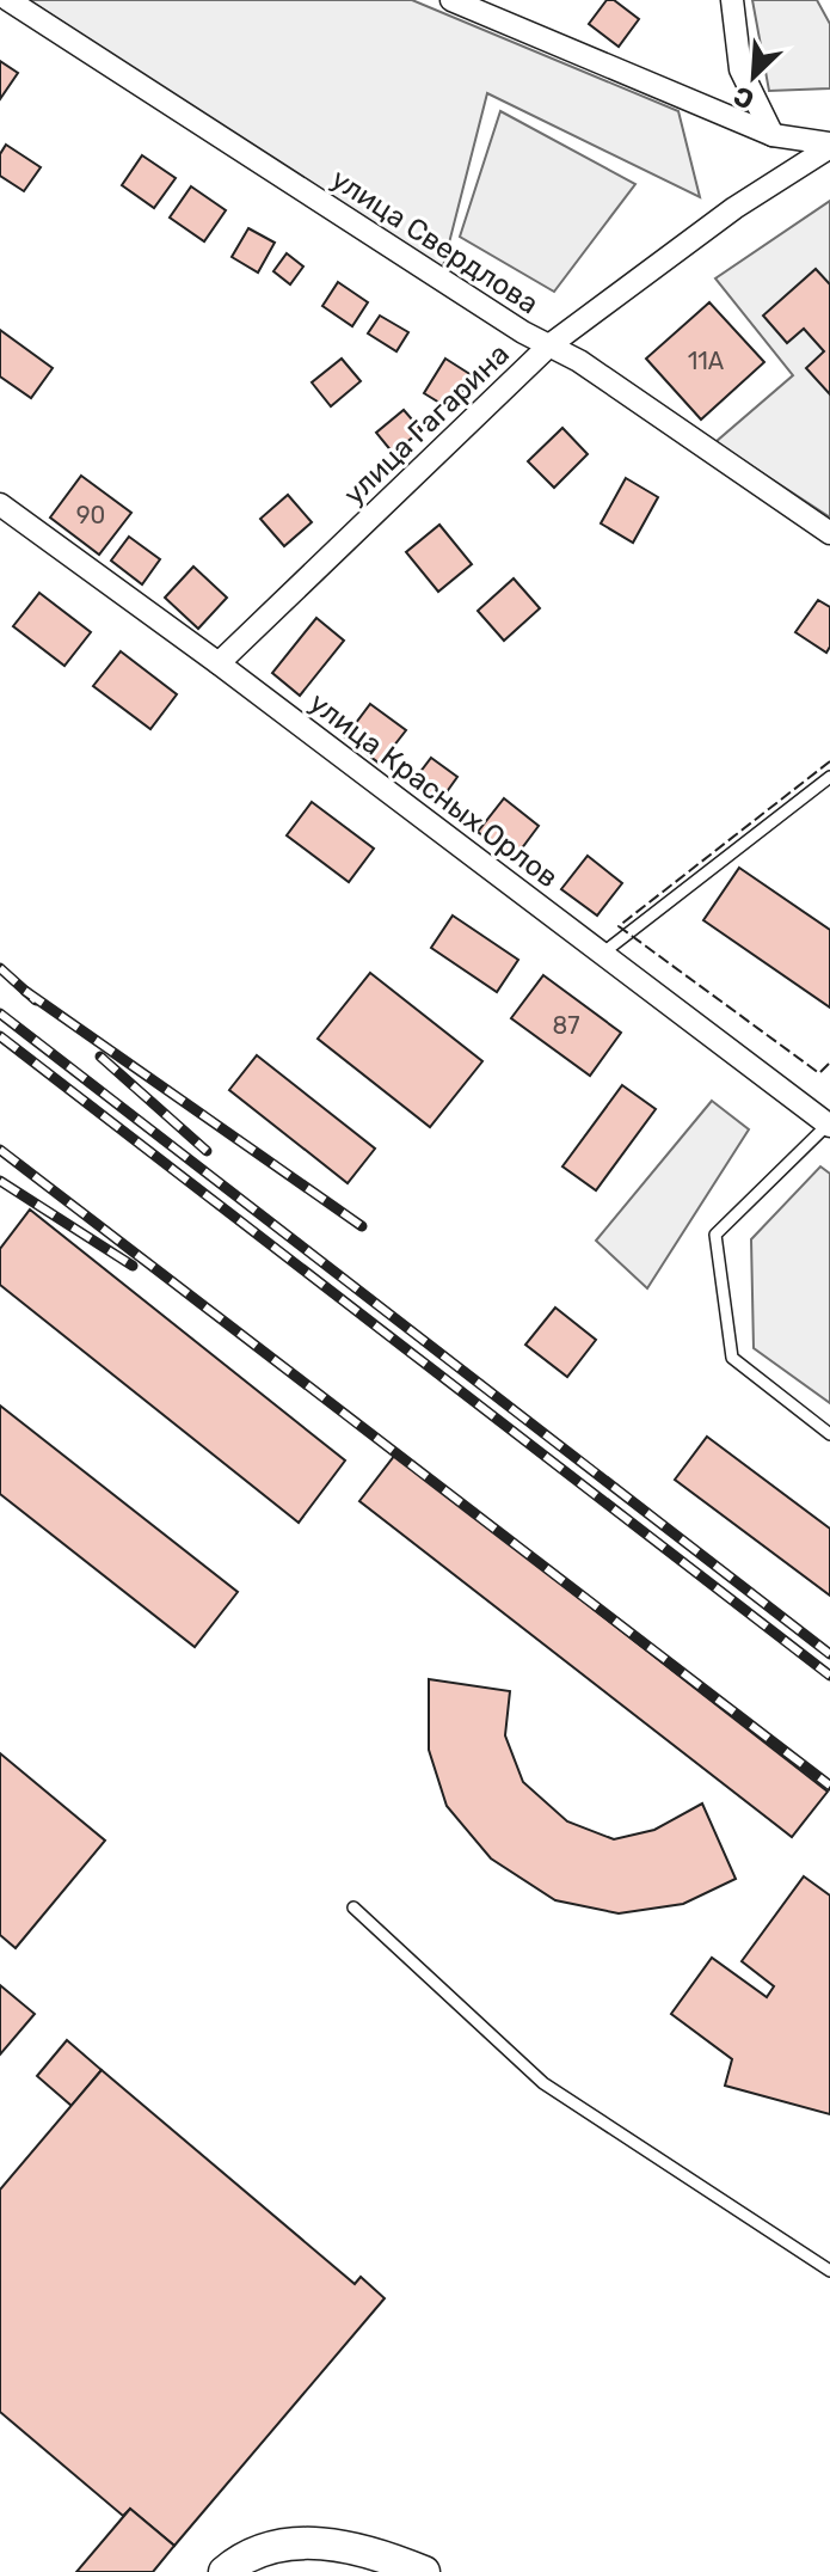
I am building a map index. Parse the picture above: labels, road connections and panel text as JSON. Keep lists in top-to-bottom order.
{
  "streets": {
    "street": ["улица Свердлова", "улица Гагарина", "улица Красных Орлов"]
  },
  "crossings": [
    ["улица Свердлова", "улица Гагарина"],
    ["улица Гагарина", "улица Красных Орлов"]
  ],
  "house_numbers": ["11А", "90", "87"],
  "north": "bottom left"
}
